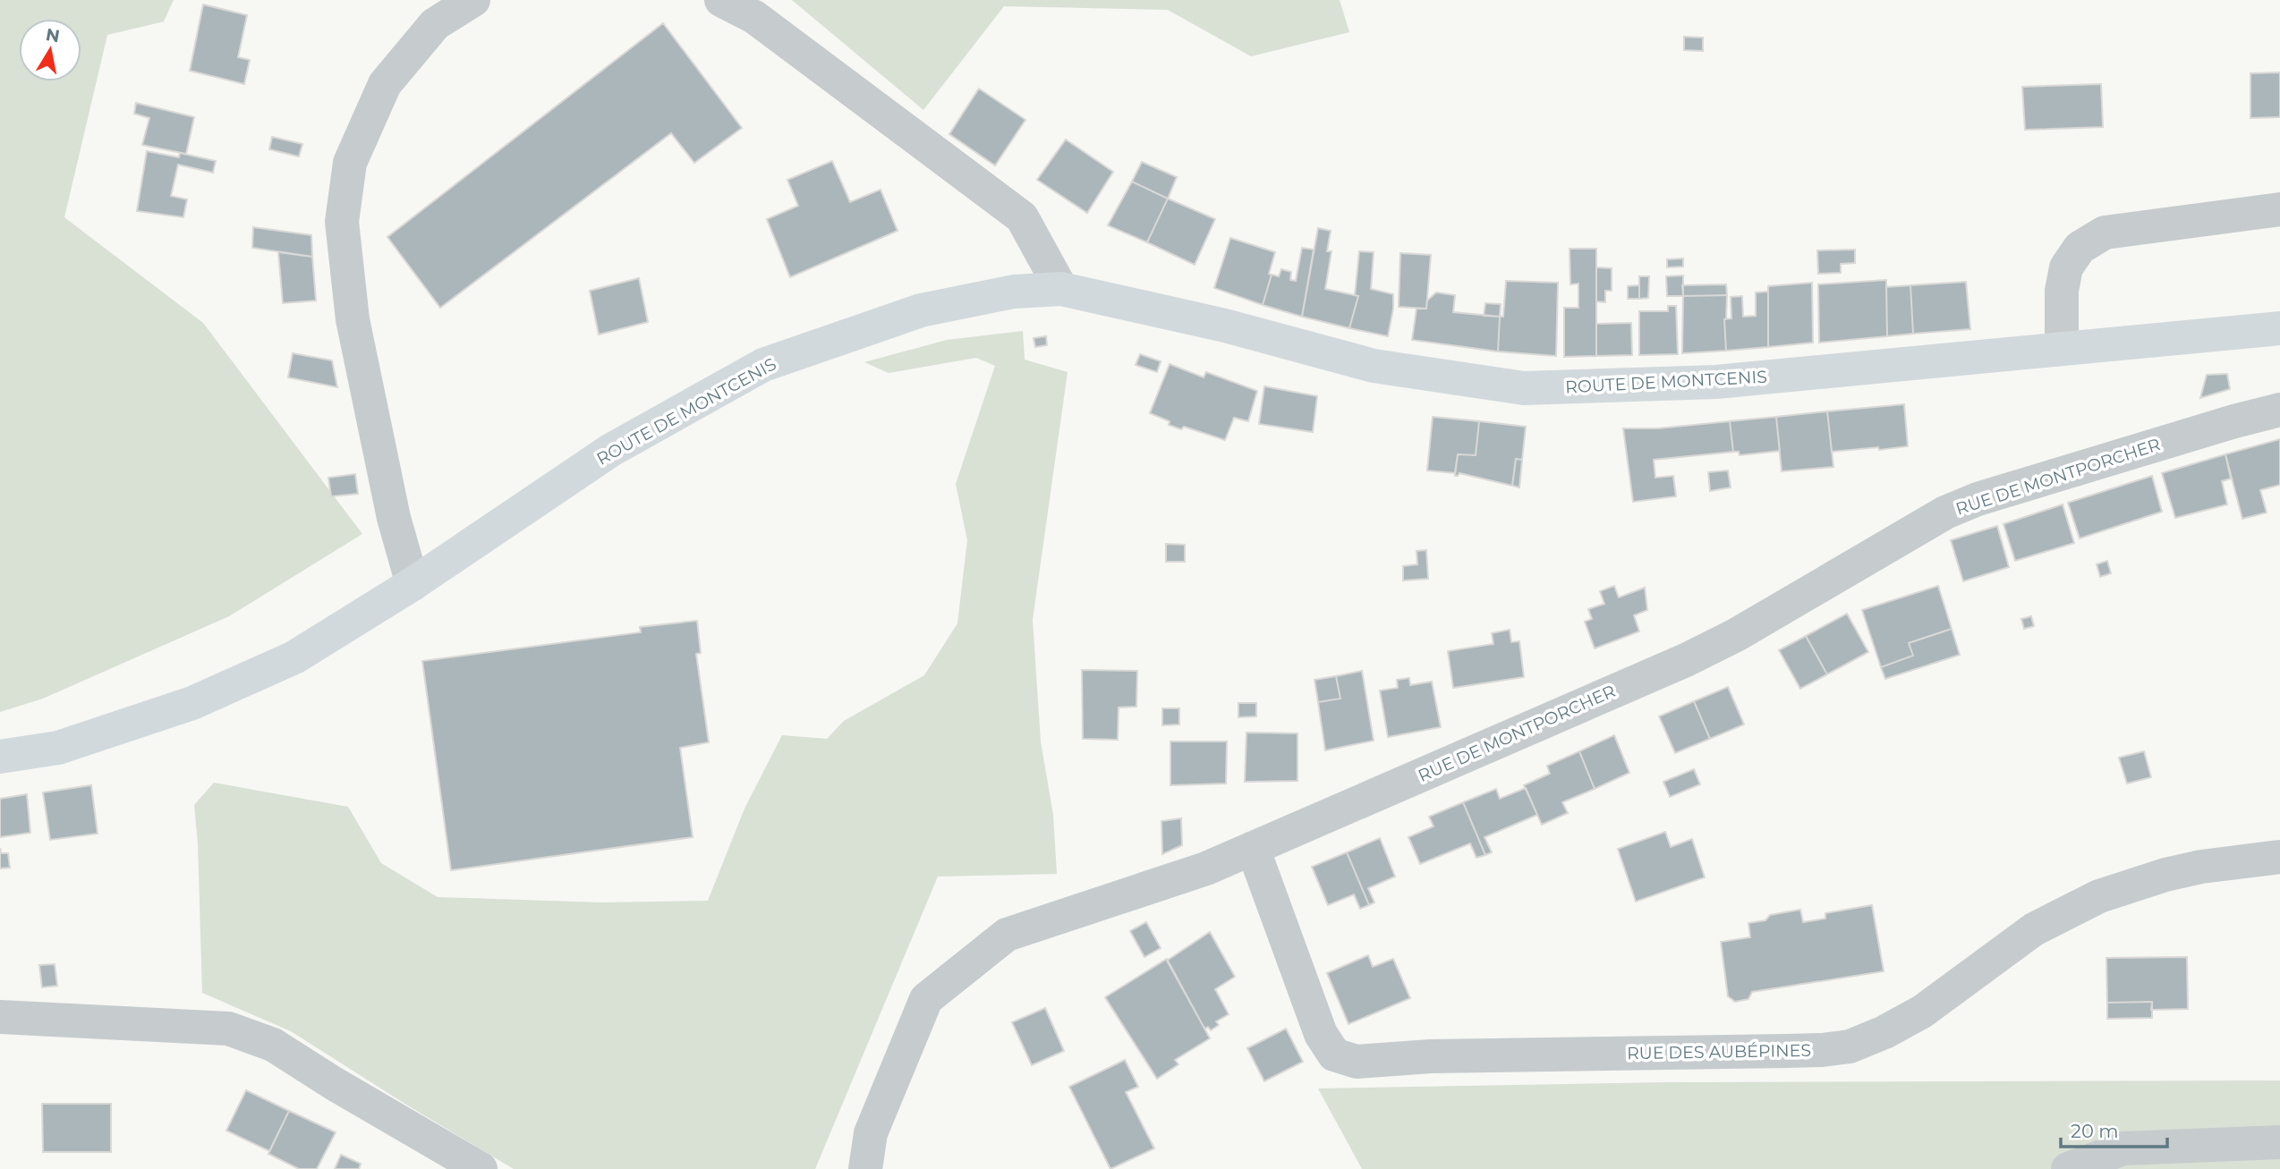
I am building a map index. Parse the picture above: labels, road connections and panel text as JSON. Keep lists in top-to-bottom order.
{
  "streets": {
    "main road": ["ROUTE DE MONTCENIS"],
    "street": ["RUE DE MONTPORCHER", "RUE DES AUBÉPINES"]
  },
  "crossings": [
    ["RUE DE MONTPORCHER", "RUE DES AUBÉPINES"]
  ],
  "scale_bar": "20 m",
  "north": "top"
}
